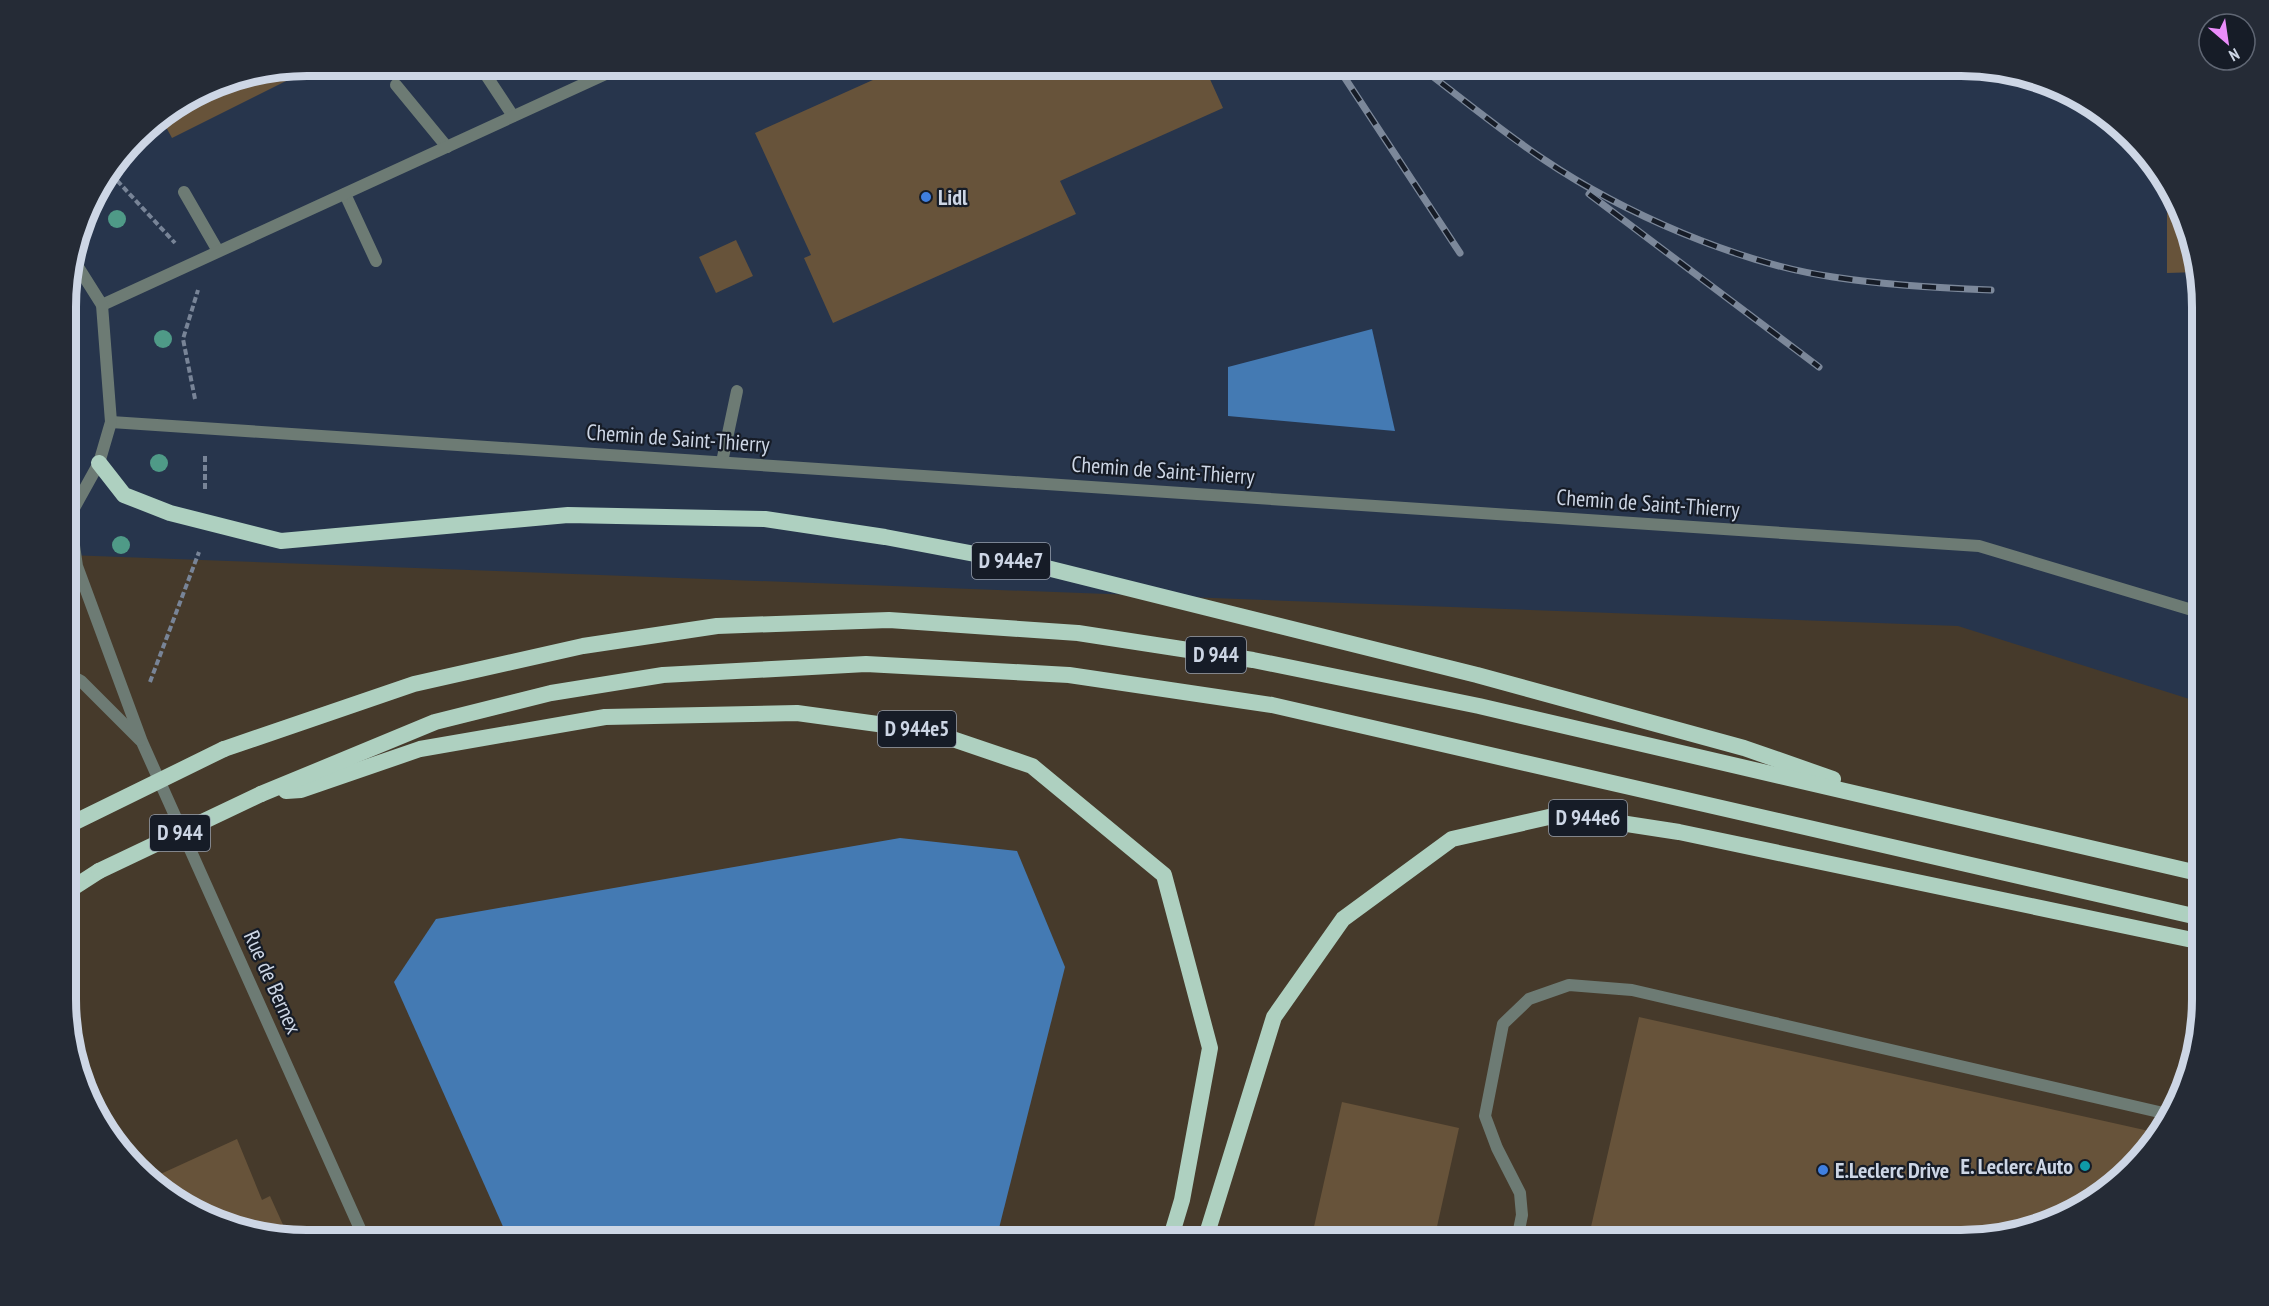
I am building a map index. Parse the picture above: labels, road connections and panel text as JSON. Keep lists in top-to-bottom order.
{
  "streets": {
    "highway": [
      "D 944e7",
      "D 944",
      "D 944e5",
      "D 944e6"
    ],
    "street": ["Chemin de Saint-Thierry", "Rue de Bernex"]
  },
  "crossings": [
    ["D 944e7", "D 944"],
    ["D 944", "D 944e5"]
  ],
  "places": ["Lidl", "E. Leclerc Auto", "E.Leclerc Drive"],
  "north": "bottom right"
}
